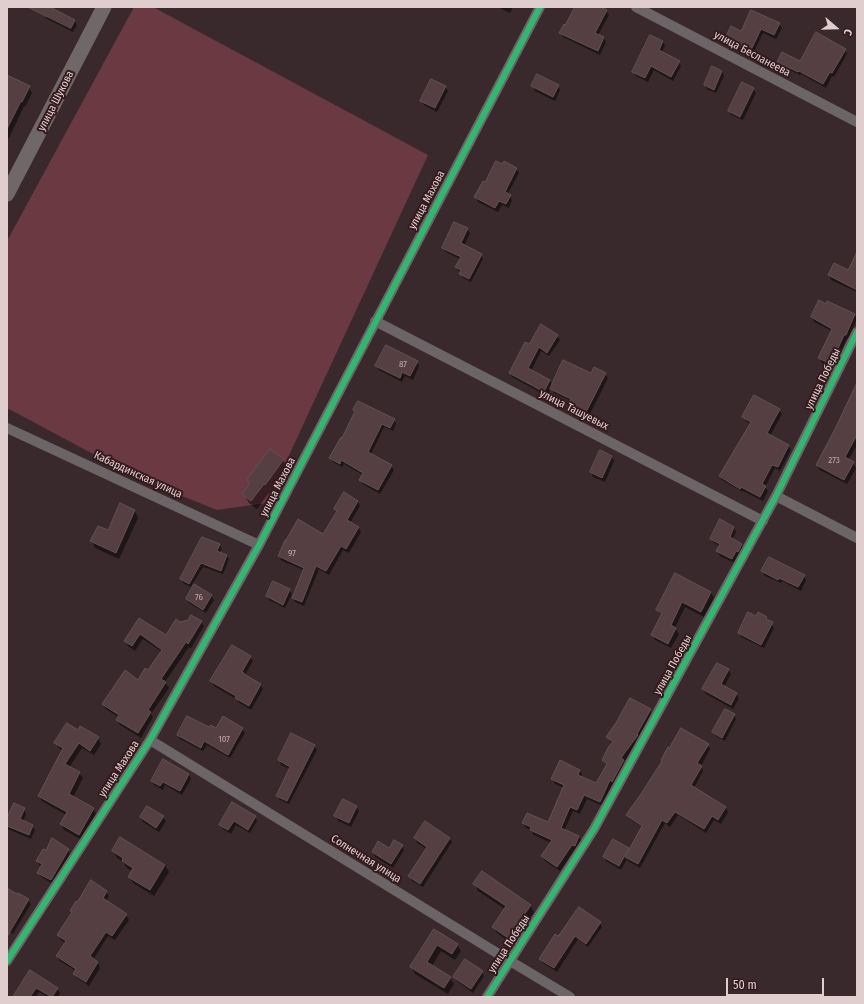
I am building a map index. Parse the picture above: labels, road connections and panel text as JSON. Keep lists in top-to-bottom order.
{
  "streets": {
    "main road": ["улица Шукова"],
    "street": [
      "улица Бесланеева",
      "улица Махова",
      "улица Победы",
      "улица Ташуевых",
      "Кабардинская улица",
      "Солнечная улица"
    ]
  },
  "crossings": [
    ["улица Махова", "улица Ташуевых"],
    ["улица Махова", "Кабардинская улица"],
    ["улица Махова", "Солнечная улица"],
    ["улица Победы", "улица Ташуевых"],
    ["улица Победы", "Солнечная улица"]
  ],
  "house_numbers": [
    "87",
    "273",
    "97",
    "76",
    "107"
  ],
  "scale_bar": "50 m",
  "north": "right"
}
